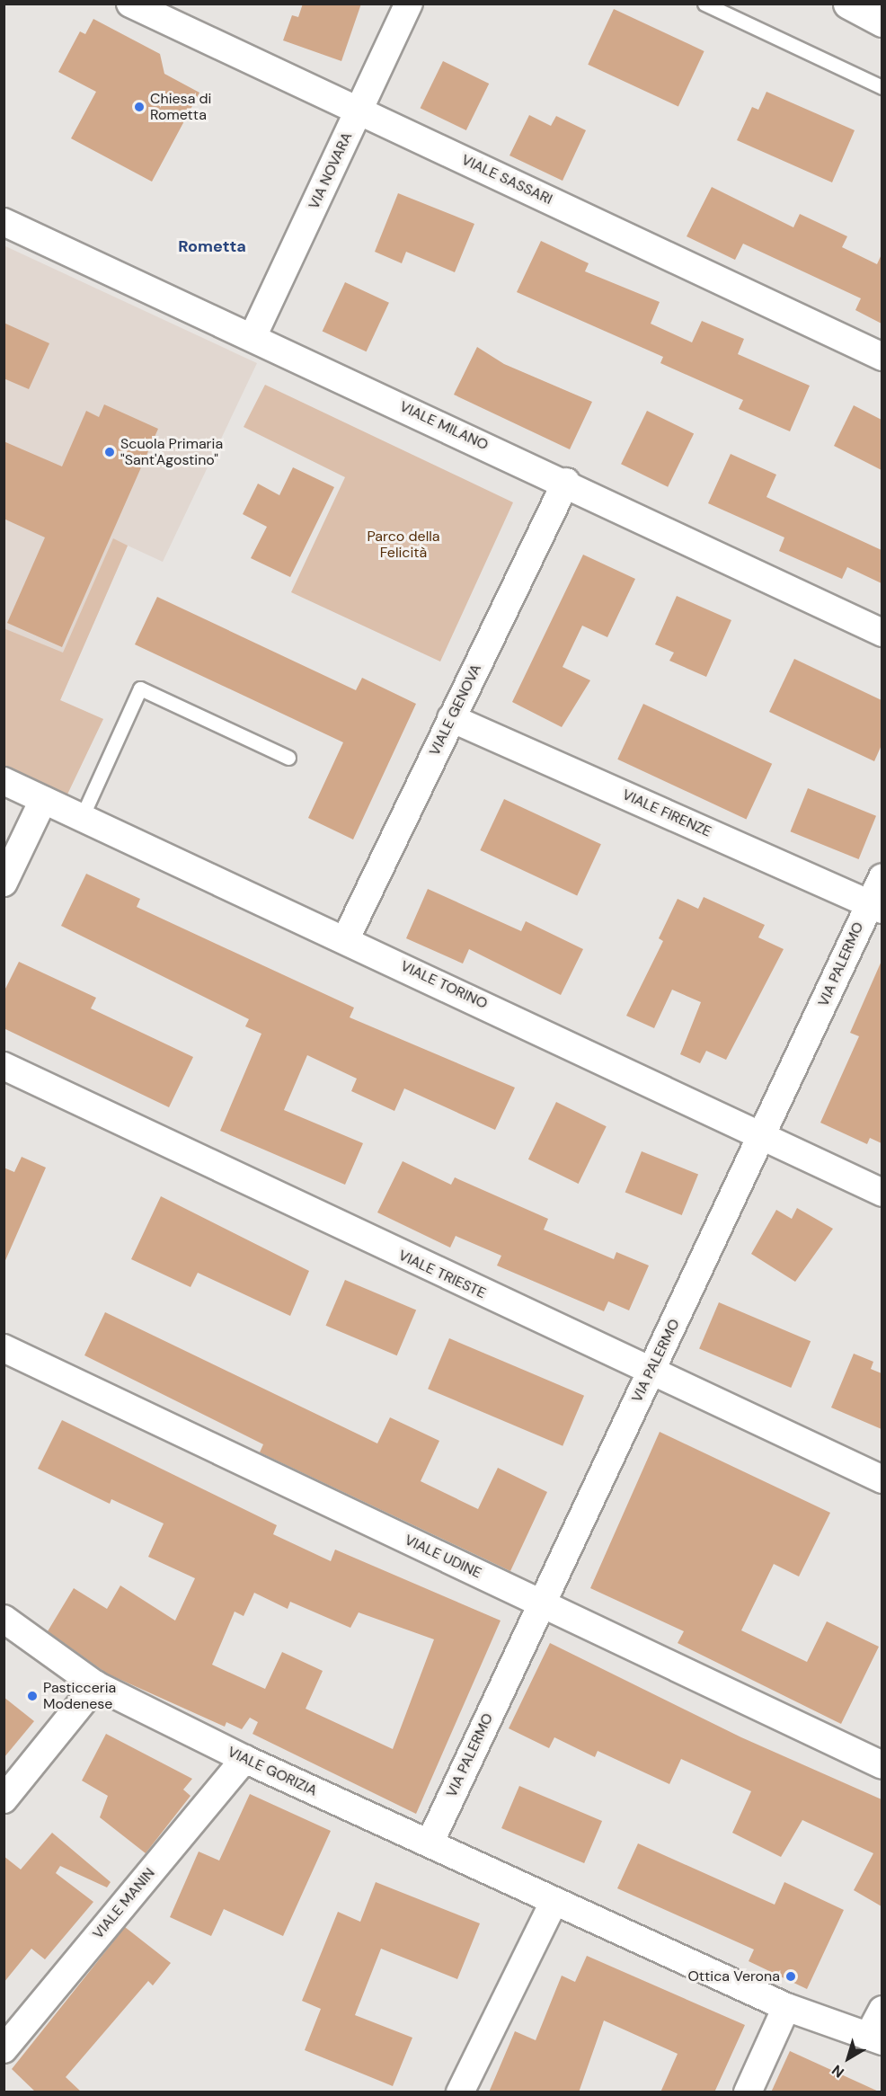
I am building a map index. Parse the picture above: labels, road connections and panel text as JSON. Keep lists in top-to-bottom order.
{
  "streets": {
    "street": [
      "VIA NOVARA",
      "VIALE SASSARI",
      "VIALE MILANO",
      "VIALE GENOVA",
      "VIALE FIRENZE",
      "VIA PALERMO",
      "VIALE TORINO",
      "VIALE TRIESTE",
      "VIALE UDINE",
      "VIALE GORIZIA",
      "VIALE MANIN"
    ]
  },
  "crossings": [
    ["VIA NOVARA", "VIALE SASSARI"],
    ["VIA NOVARA", "VIALE MILANO"],
    ["VIALE MILANO", "VIALE GENOVA"],
    ["VIALE GENOVA", "VIALE FIRENZE"],
    ["VIALE GENOVA", "VIALE TORINO"],
    ["VIALE FIRENZE", "VIA PALERMO"],
    ["VIA PALERMO", "VIALE TORINO"],
    ["VIA PALERMO", "VIALE TRIESTE"],
    ["VIA PALERMO", "VIALE UDINE"],
    ["VIA PALERMO", "VIALE GORIZIA"],
    ["VIALE GORIZIA", "VIALE MANIN"]
  ],
  "districts": ["Rometta"],
  "parks": ["Parco della Felicità"],
  "places": [
    "Chiesa di Rometta",
    "Scuola Primaria \"Sant'Agostino\"",
    "Pasticceria Modenese",
    "Ottica Verona"
  ],
  "north": "bottom left"
}
